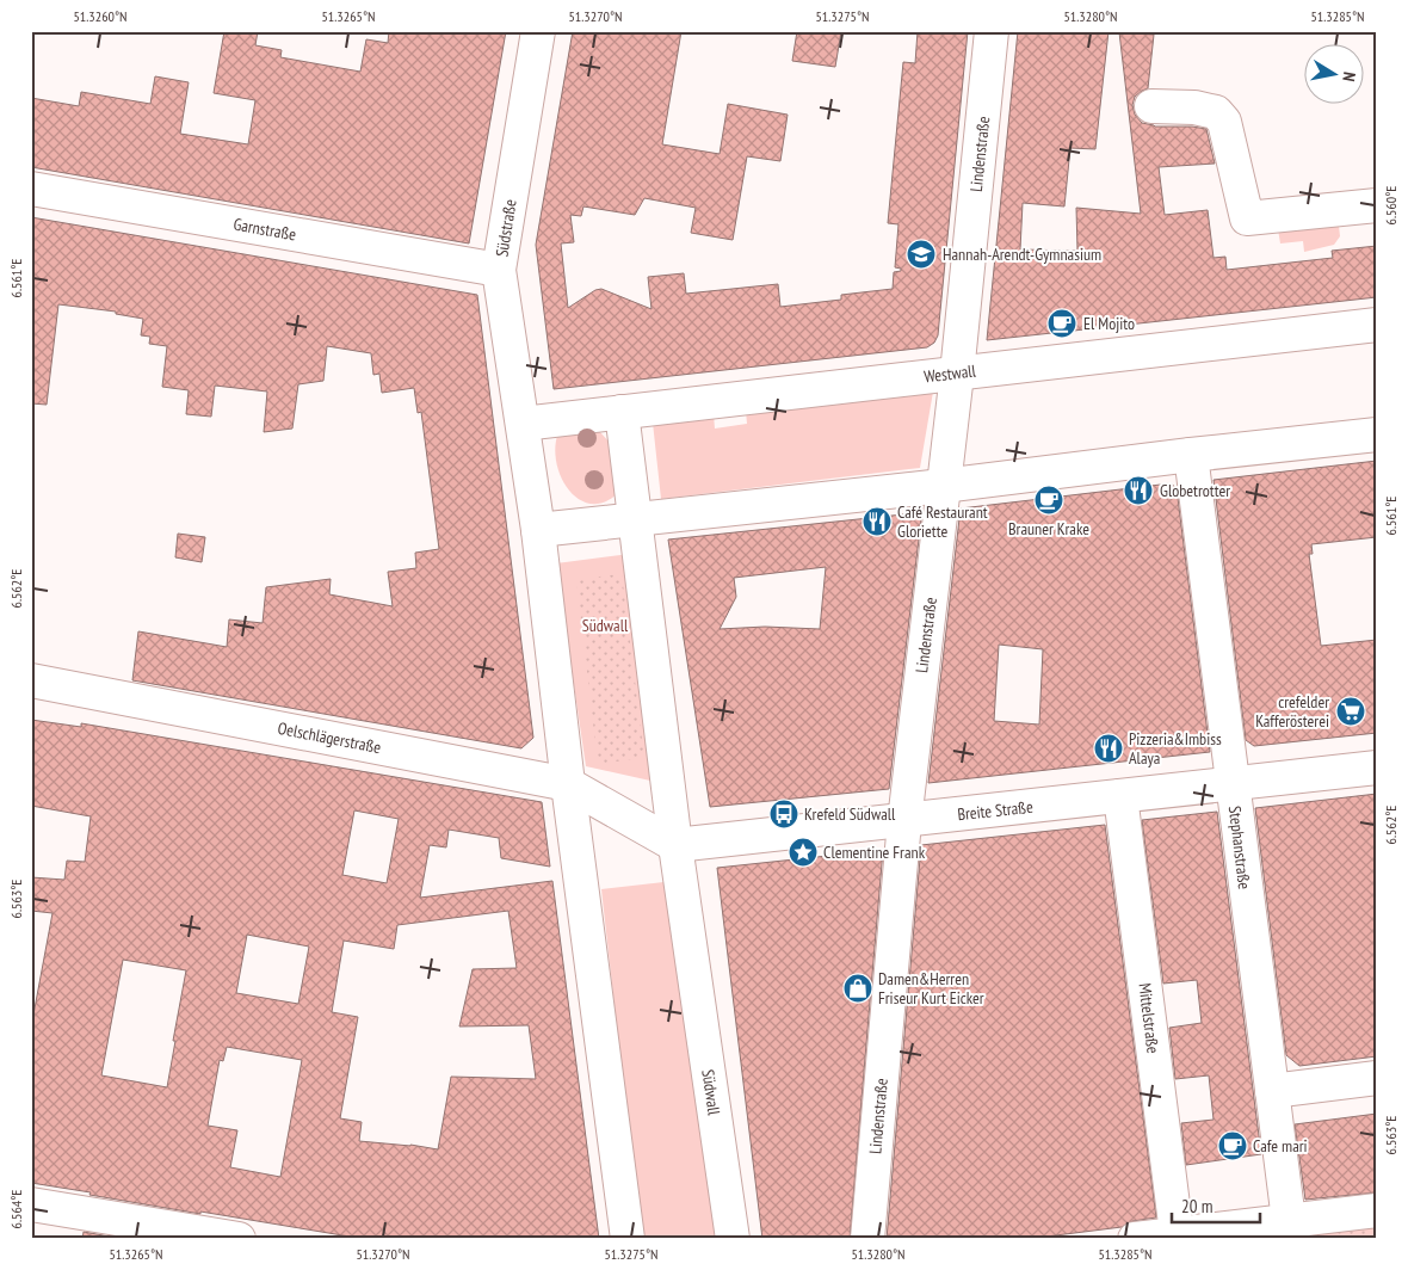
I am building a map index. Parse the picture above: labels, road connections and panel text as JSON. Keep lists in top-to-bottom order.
{
  "streets": {
    "street": [
      "Lindenstraße",
      "Südstraße",
      "Garnstraße",
      "Westwall",
      "Oelschlägerstraße",
      "Breite Straße",
      "Stephanstraße",
      "Mittelstraße",
      "Südwall"
    ]
  },
  "crossings": [
    ["Lindenstraße", "Westwall"],
    ["Lindenstraße", "Breite Straße"],
    ["Südstraße", "Garnstraße"],
    ["Südstraße", "Westwall"],
    ["Westwall", "Südwall"],
    ["Oelschlägerstraße", "Breite Straße"],
    ["Oelschlägerstraße", "Südwall"],
    ["Breite Straße", "Stephanstraße"],
    ["Breite Straße", "Mittelstraße"],
    ["Breite Straße", "Südwall"]
  ],
  "parks": ["Südwall"],
  "places": {
    "school or university": ["Hannah-Arendt-Gymnasium"],
    "cafe": ["El Mojito", "Brauner Krake", "Cafe mari"],
    "restaurant": ["Globetrotter", "Café Restaurant Gloriette", "Pizzeria&Imbiss Alaya"],
    "supermarket": ["crefelder Kafferösterei"],
    "bus stop": ["Krefeld Südwall"],
    "place": ["Clementine Frank"],
    "shop": ["Damen&Herren Friseur Kurt Eicker"]
  },
  "scale_bar": "20 m",
  "north": "right",
  "coordinates": [
    "51.3260°N",
    "51.3265°N",
    "51.3270°N",
    "51.3275°N",
    "51.3280°N",
    "51.3285°N",
    "6.560°E",
    "6.561°E",
    "6.562°E",
    "6.563°E",
    "6.564°E"
  ]
}
